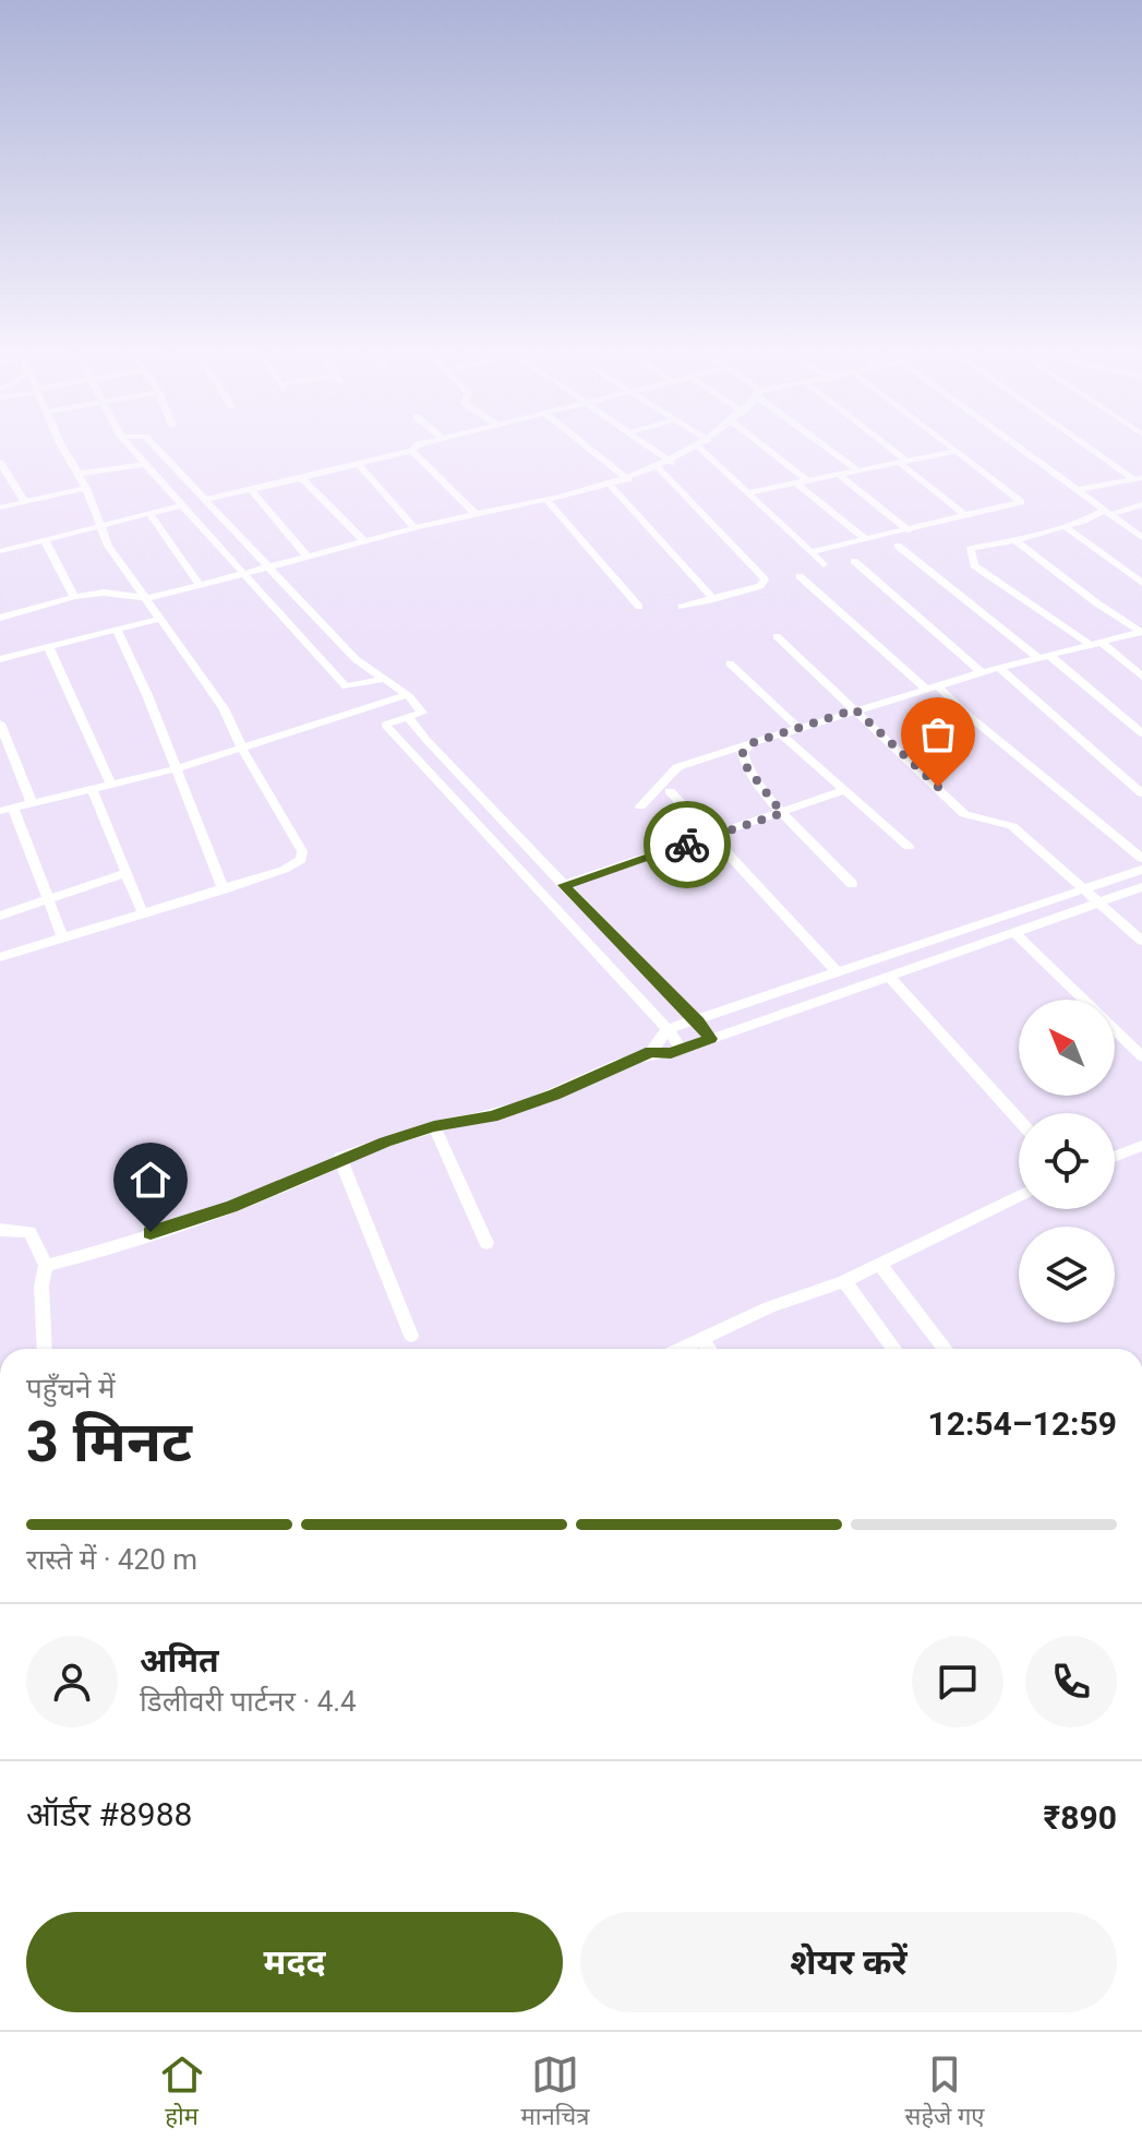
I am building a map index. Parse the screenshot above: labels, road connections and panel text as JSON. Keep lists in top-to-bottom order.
{
  "north": "top left",
  "page": {
    "heading": ["3 मिनट", "पहुँचने में", "12:54–12:59"],
    "panel": [
      "अमित",
      "डिलीवरी पार्टनर · 4.4",
      "ऑर्डर #8988",
      "₹890"
    ],
    "bar": "रास्ते में · 420 m",
    "buttons": ["मदद", "शेयर करें"],
    "tabs": ["होम", "मानचित्र", "सहेजे गए"]
  }
}
